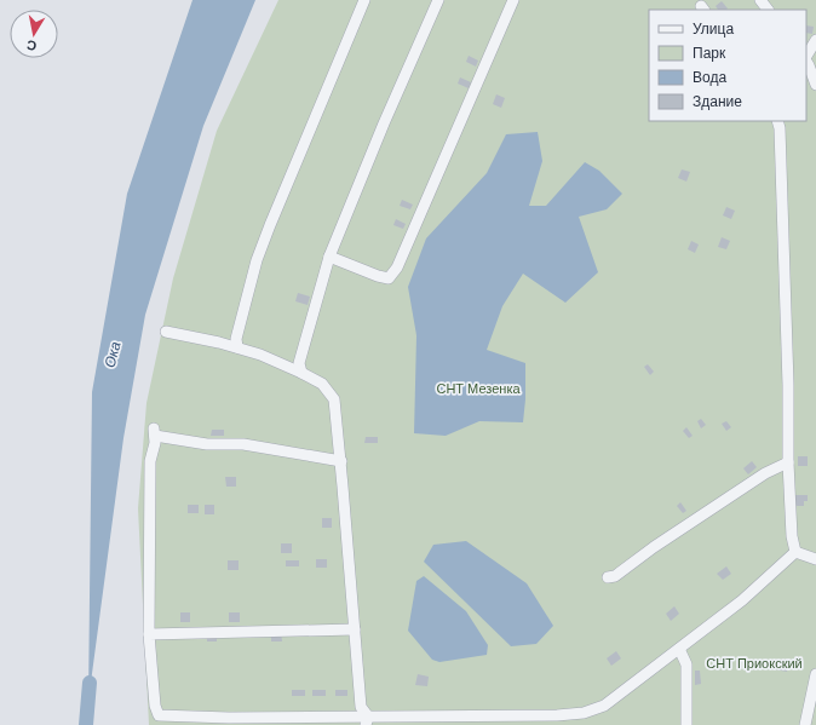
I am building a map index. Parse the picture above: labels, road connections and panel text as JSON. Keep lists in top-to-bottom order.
{
  "water": ["Ока"],
  "parks": ["СНТ Мезенка", "СНТ Приокский"],
  "legend": [
    "Улица",
    "Парк",
    "Вода",
    "Здание"
  ],
  "north": "bottom"
}
